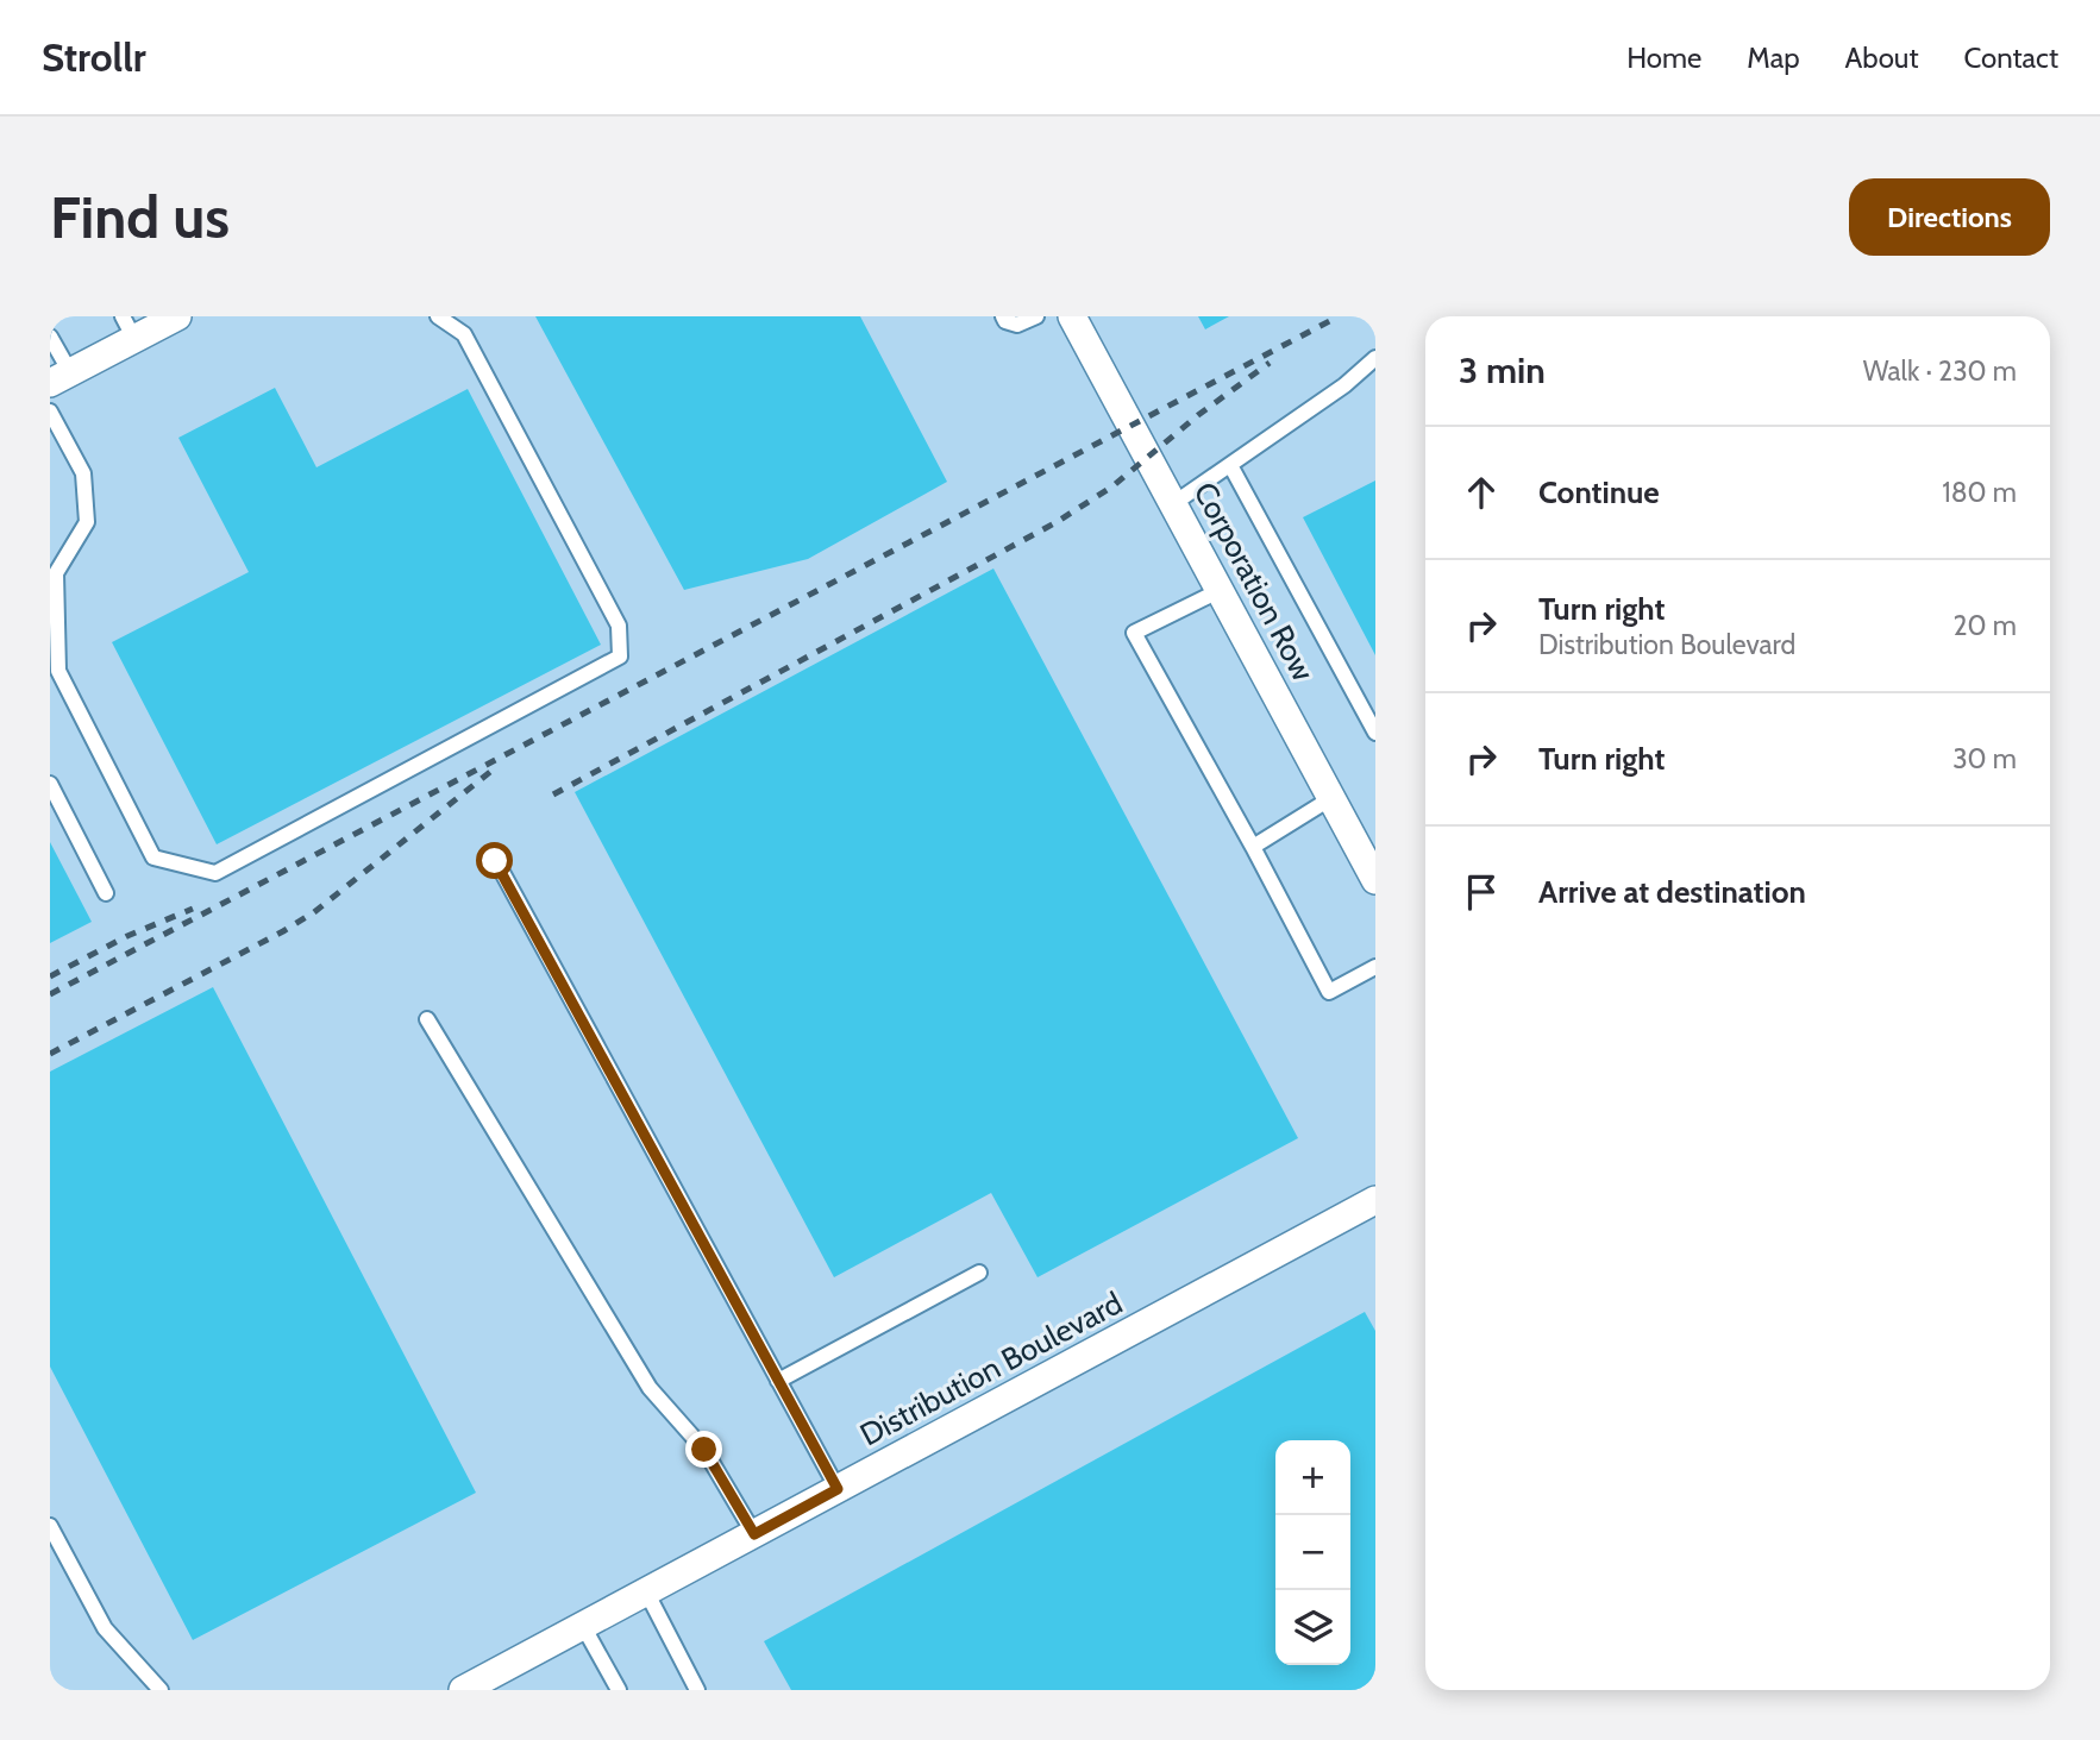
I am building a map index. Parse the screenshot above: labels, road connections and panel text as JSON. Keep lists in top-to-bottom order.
{
  "streets": {
    "street": ["Corporation Row", "Distribution Boulevard"]
  },
  "page": {
    "header": "Strollr",
    "nav": [
      "Home",
      "Map",
      "About",
      "Contact"
    ],
    "buttons": "Directions",
    "title": "Find us",
    "heading": ["3 min", "Walk · 230 m"],
    "list": [
      ["Continue", "180 m"],
      ["Turn right", "Distribution Boulevard", "20 m"],
      ["Turn right", "30 m"],
      "Arrive at destination"
    ],
    "map_buttons": ["+", "−"]
  }
}
